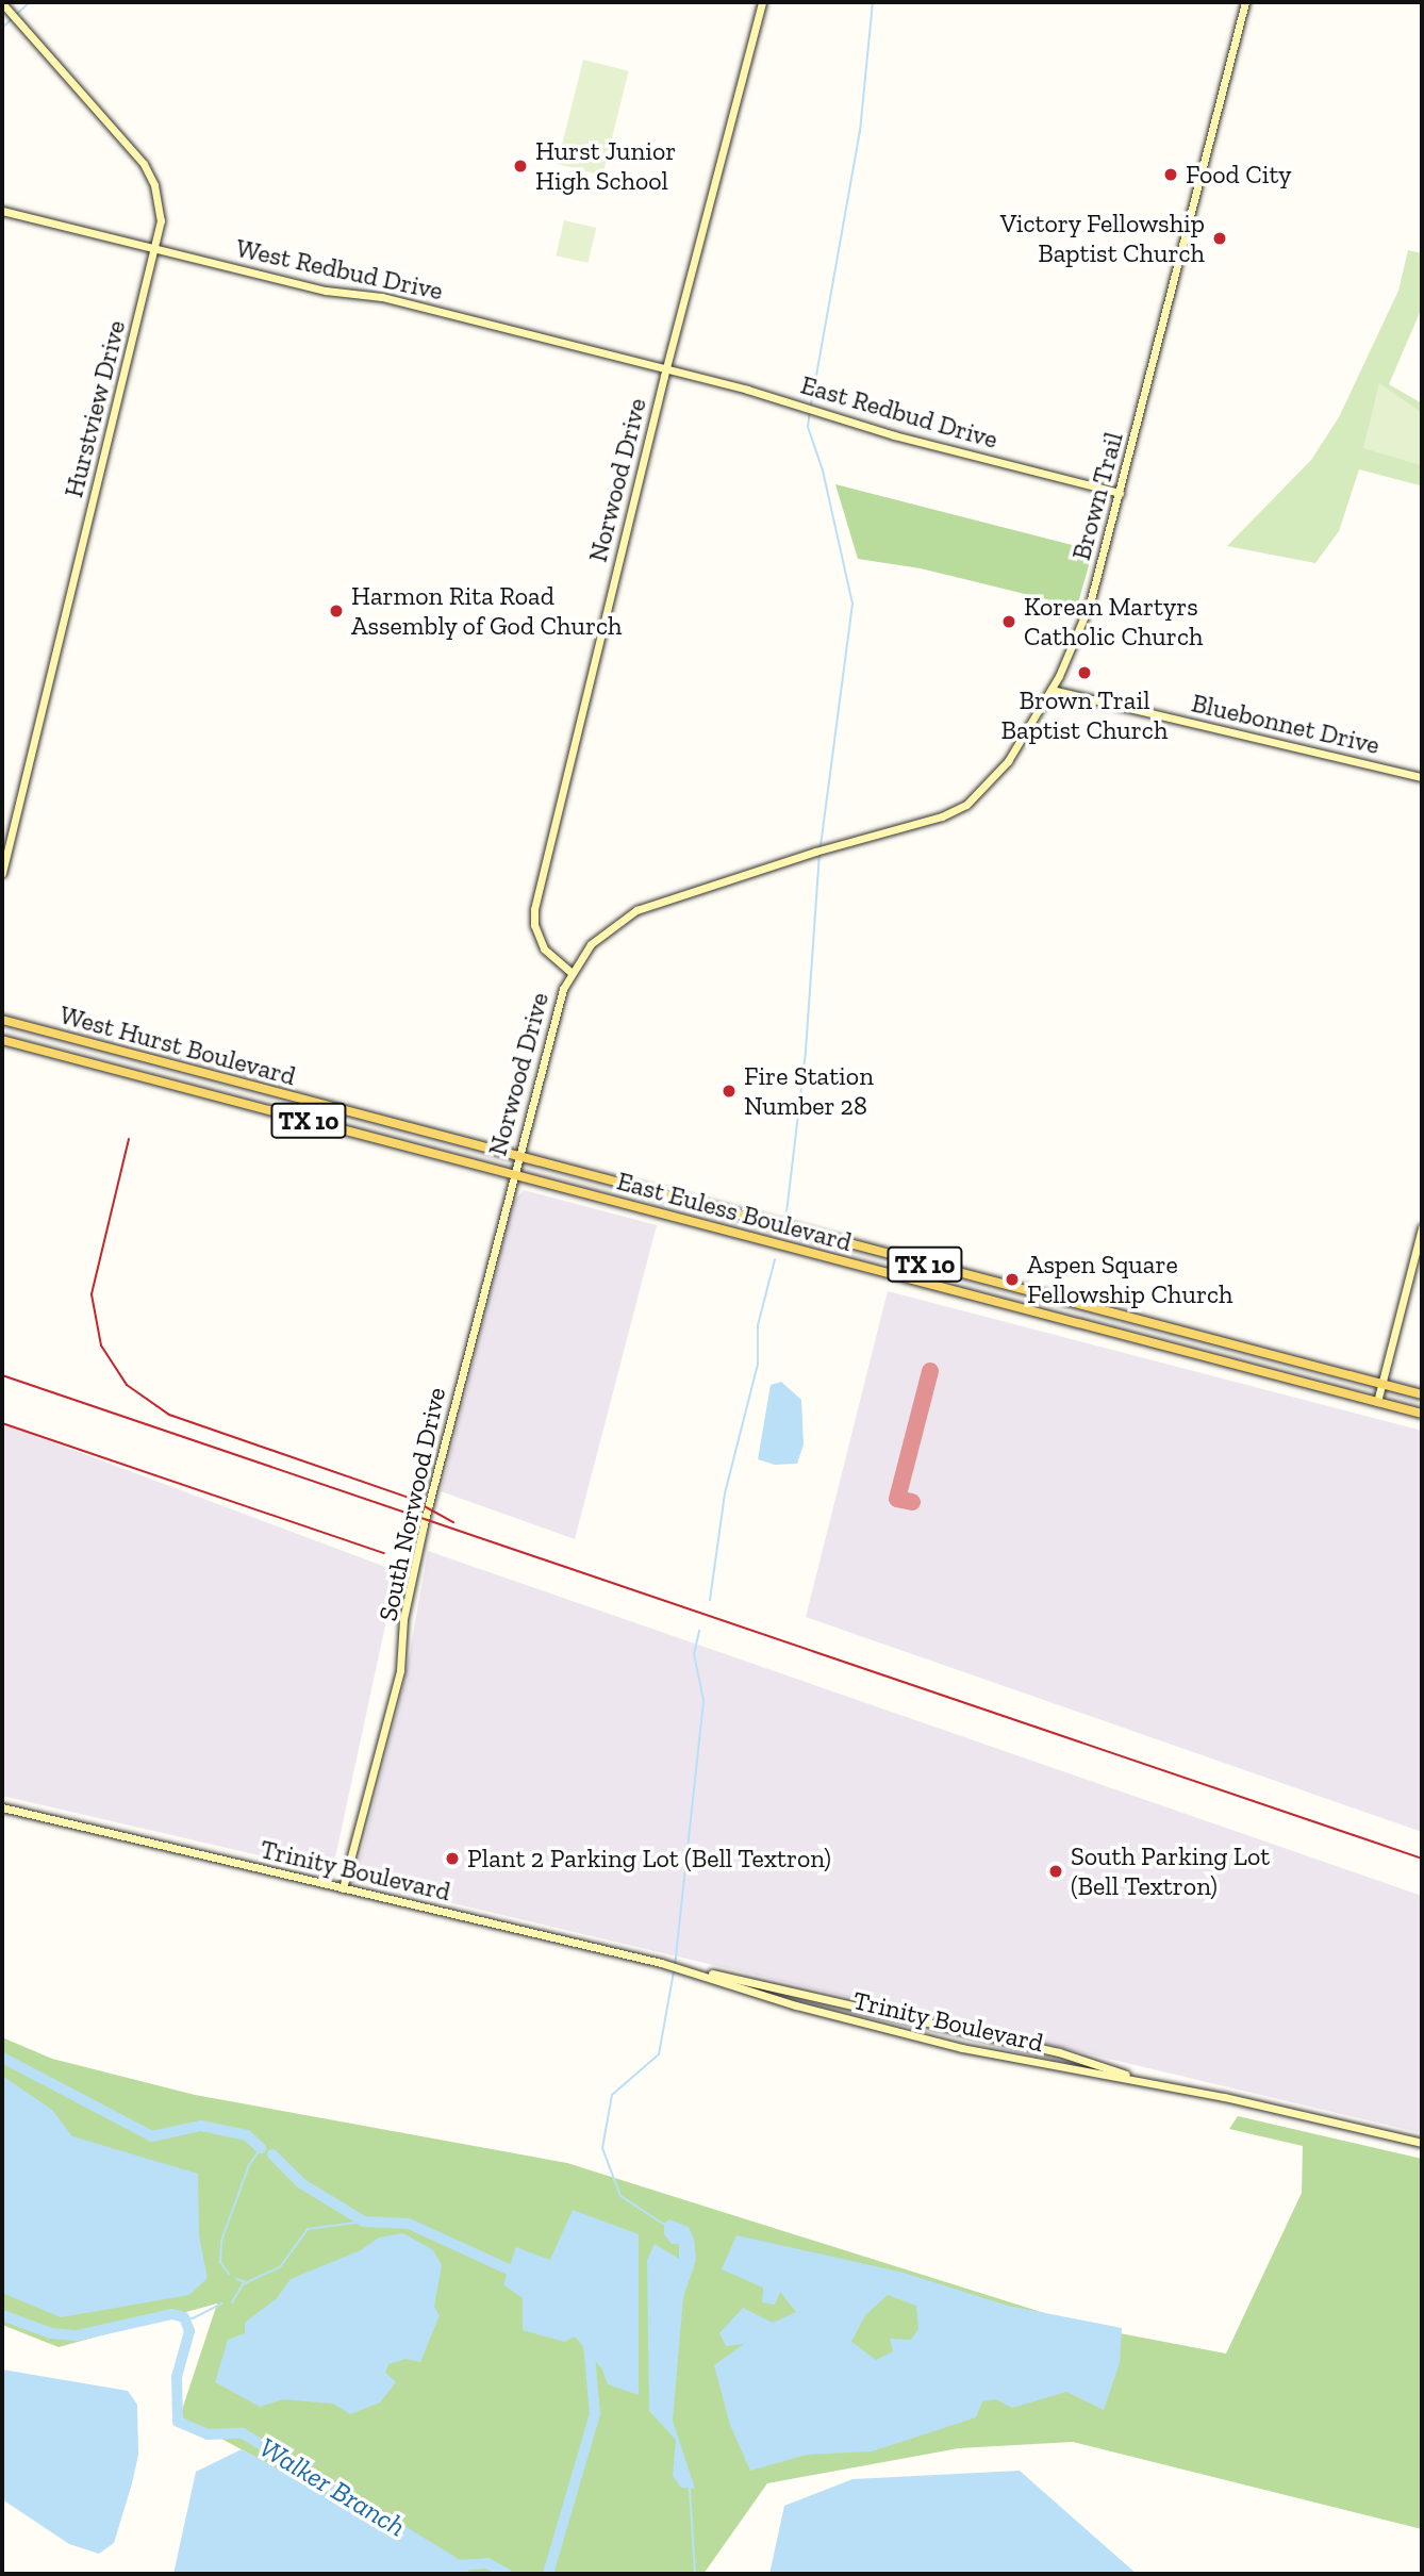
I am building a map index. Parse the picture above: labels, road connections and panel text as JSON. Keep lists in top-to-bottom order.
{
  "streets": {
    "main road": [
      "West Redbud Drive",
      "Hurstview Drive",
      "East Redbud Drive",
      "Norwood Drive",
      "Brown Trail",
      "Bluebonnet Drive",
      "West Hurst Boulevard",
      "TX 10",
      "East Euless Boulevard",
      "South Norwood Drive",
      "Trinity Boulevard"
    ]
  },
  "crossings": [
    ["West Redbud Drive", "Hurstview Drive"],
    ["West Redbud Drive", "East Redbud Drive"],
    ["West Redbud Drive", "Norwood Drive"],
    ["East Redbud Drive", "Norwood Drive"],
    ["East Redbud Drive", "Brown Trail"],
    ["Norwood Drive", "Brown Trail"],
    ["Norwood Drive", "West Hurst Boulevard"],
    ["Norwood Drive", "East Euless Boulevard"],
    ["Norwood Drive", "South Norwood Drive"],
    ["Brown Trail", "Bluebonnet Drive"],
    ["West Hurst Boulevard", "East Euless Boulevard"],
    ["West Hurst Boulevard", "South Norwood Drive"],
    ["East Euless Boulevard", "South Norwood Drive"],
    ["South Norwood Drive", "Trinity Boulevard"]
  ],
  "water": ["Walker Branch"],
  "places": [
    "Hurst Junior High School",
    "Food City",
    "Victory Fellowship Baptist Church",
    "Harmon Rita Road Assembly of God Church",
    "Korean Martyrs Catholic Church",
    "Brown Trail Baptist Church",
    "Fire Station Number 28",
    "Aspen Square Fellowship Church",
    "Plant 2 Parking Lot (Bell Textron)",
    "South Parking Lot (Bell Textron)"
  ]
}
